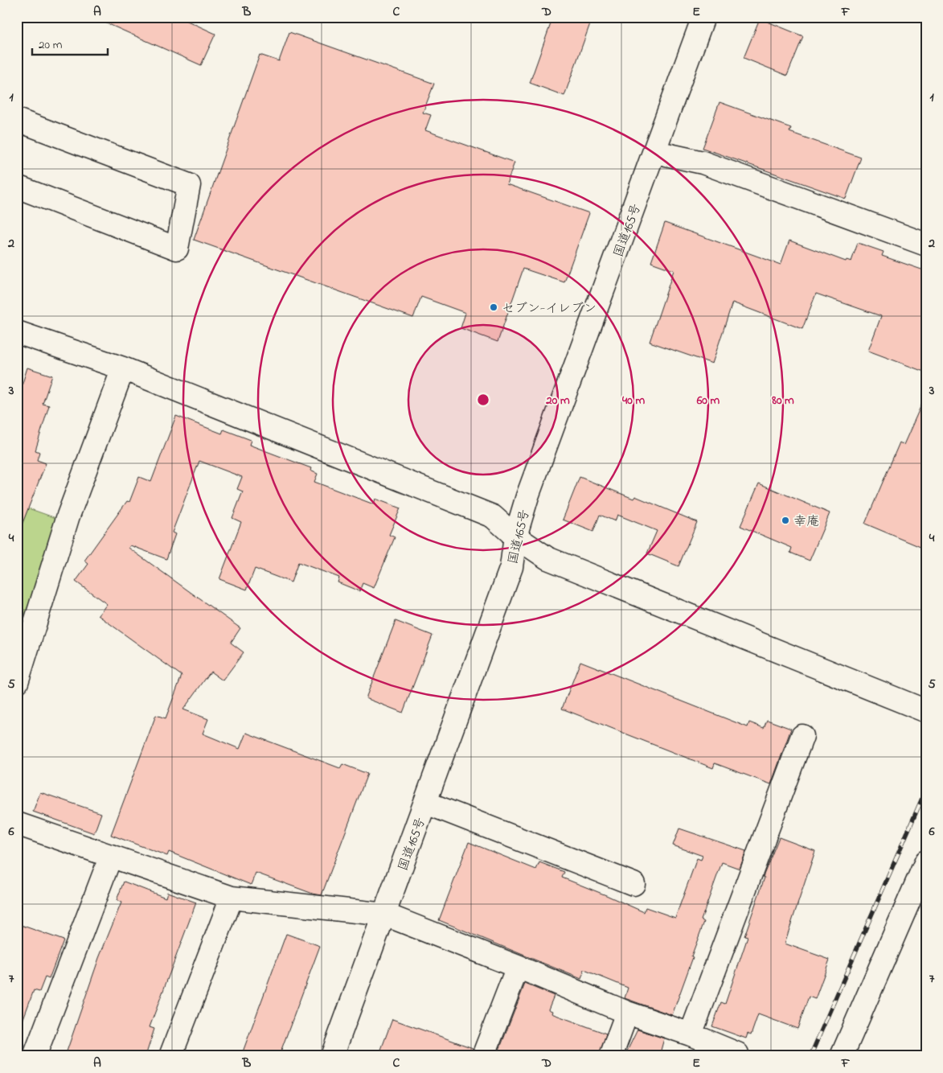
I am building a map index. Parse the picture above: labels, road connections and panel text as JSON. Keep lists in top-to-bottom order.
{
  "streets": {
    "main road": ["国道165号"]
  },
  "places": ["セブン-イレブン", "幸庵"],
  "scale_bar": "20 m",
  "grid": {
    "columns": [
      "A",
      "B",
      "C",
      "D",
      "E",
      "F"
    ],
    "rows": [
      "1",
      "2",
      "3",
      "4",
      "5",
      "6",
      "7"
    ]
  },
  "rings": [
    "20 m",
    "40 m",
    "60 m",
    "80 m"
  ]
}
